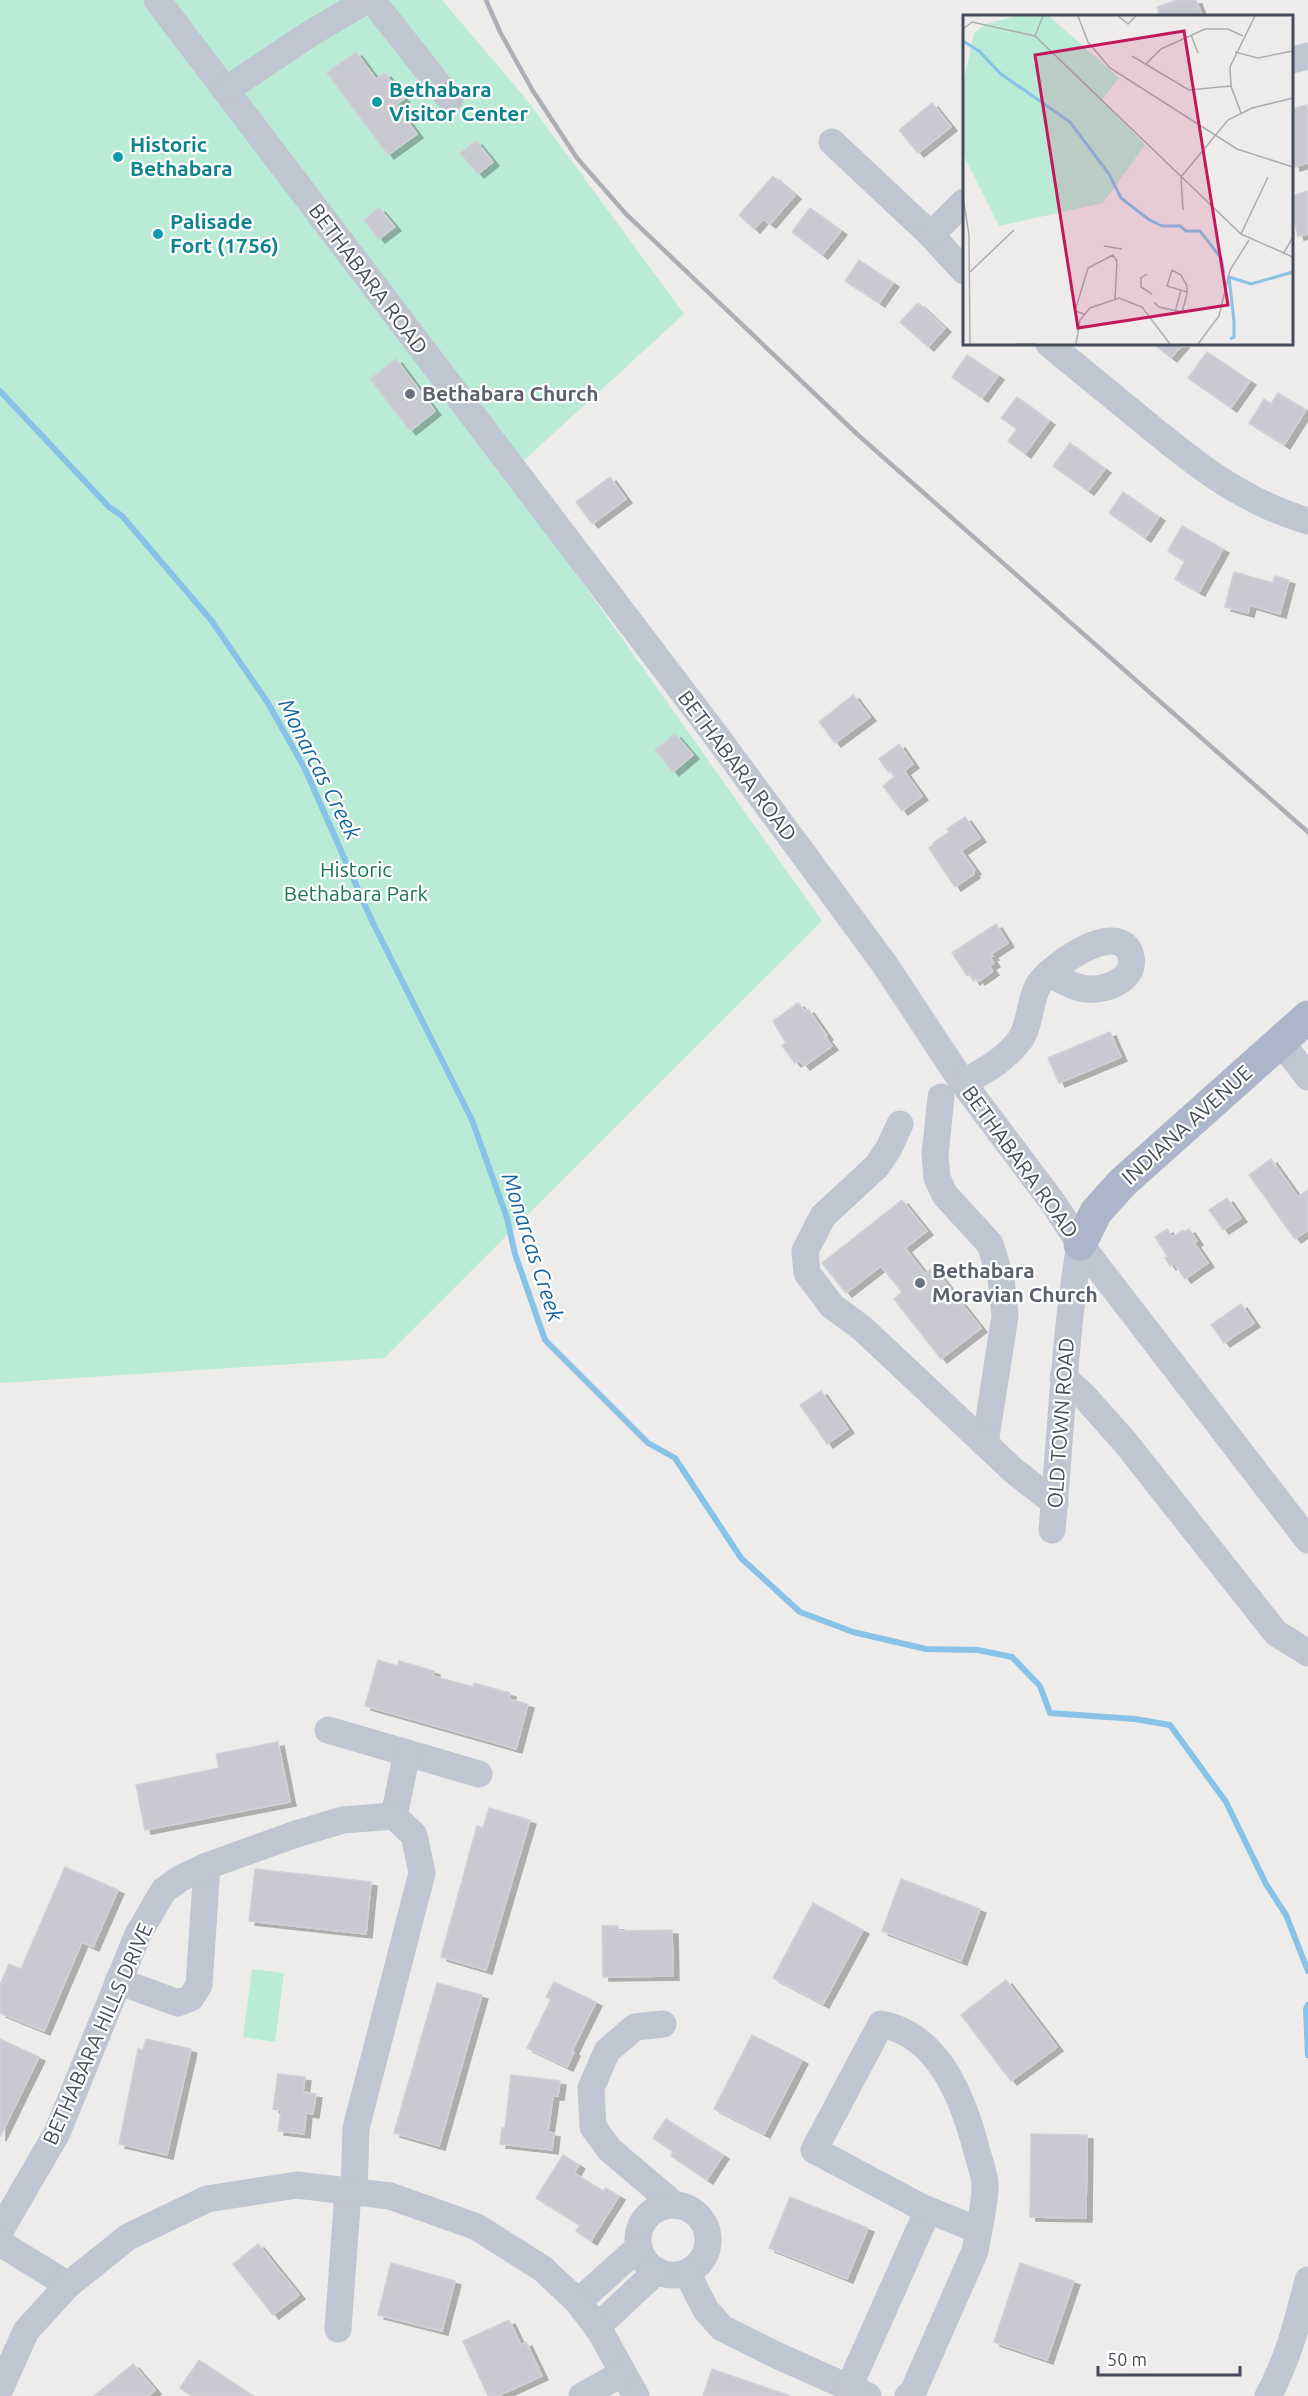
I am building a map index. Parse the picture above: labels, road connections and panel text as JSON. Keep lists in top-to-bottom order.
{
  "streets": {
    "main road": ["INDIANA AVENUE"],
    "street": ["BETHABARA ROAD", "OLD TOWN ROAD", "BETHABARA HILLS DRIVE"]
  },
  "crossings": [
    ["BETHABARA ROAD", "INDIANA AVENUE"],
    ["BETHABARA ROAD", "OLD TOWN ROAD"],
    ["INDIANA AVENUE", "OLD TOWN ROAD"]
  ],
  "water": ["Monarcas Creek"],
  "parks": ["Historic Bethabara Park"],
  "places": [
    "Bethabara Visitor Center",
    "Historic Bethabara",
    "Palisade Fort (1756)",
    "Bethabara Church",
    "Bethabara Moravian Church"
  ],
  "scale_bar": "50 m"
}
